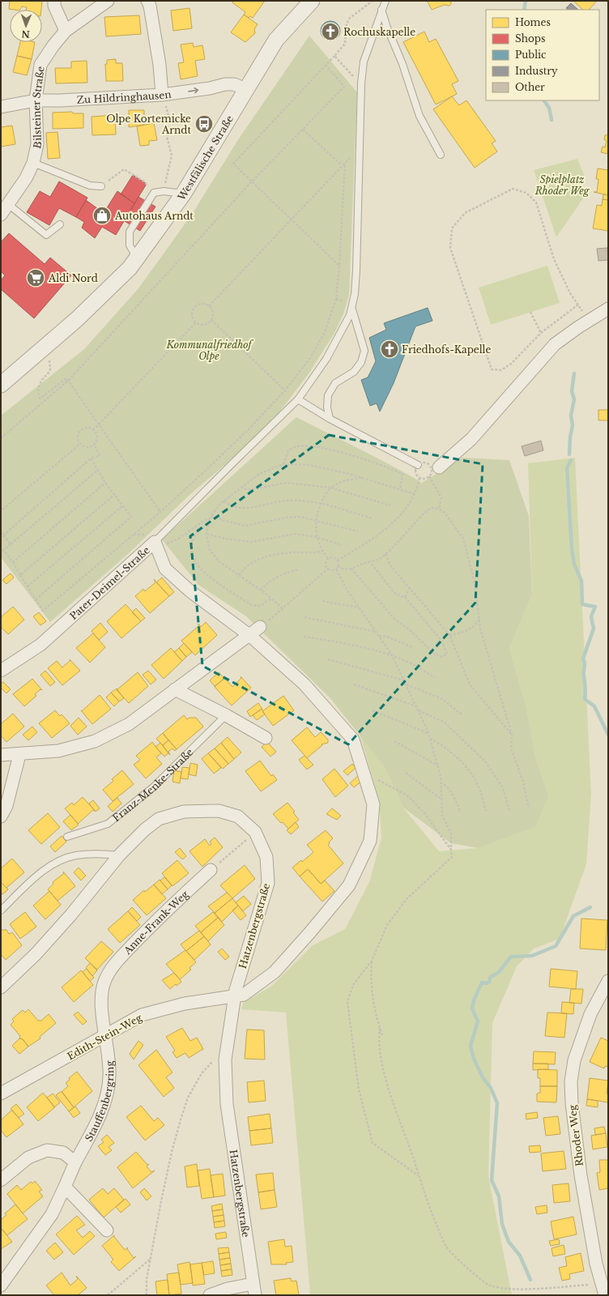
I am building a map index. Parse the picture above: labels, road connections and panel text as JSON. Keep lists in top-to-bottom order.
{
  "streets": {
    "street": [
      "Zu Hildringhausen",
      "Bilsteiner Straße",
      "Westfälische Straße",
      "Pater-Deimel-Straße",
      "Anne-Frank-Weg",
      "Hatzenbergstraße",
      "Edith-Stein-Weg",
      "Stauffenbergring",
      "Rhoder Weg"
    ],
    "lane": ["Franz-Menke-Straße"]
  },
  "crossings": [
    ["Zu Hildringhausen", "Bilsteiner Straße"],
    ["Zu Hildringhausen", "Westfälische Straße"],
    ["Pater-Deimel-Straße", "Edith-Stein-Weg"],
    ["Anne-Frank-Weg", "Edith-Stein-Weg"],
    ["Anne-Frank-Weg", "Stauffenbergring"],
    ["Hatzenbergstraße", "Edith-Stein-Weg"],
    ["Edith-Stein-Weg", "Stauffenbergring"]
  ],
  "parks": ["Spielplatz Rhoder Weg", "Kommunalfriedhof Olpe"],
  "places": {
    "church": ["Rochuskapelle", "Friedhofs-Kapelle"],
    "bus stop": ["Olpe Kortemicke Arndt"],
    "shop": ["Autohaus Arndt"],
    "supermarket": ["Aldi Nord"]
  },
  "legend": [
    "Homes",
    "Shops",
    "Public",
    "Industry",
    "Other"
  ],
  "north": "bottom"
}
